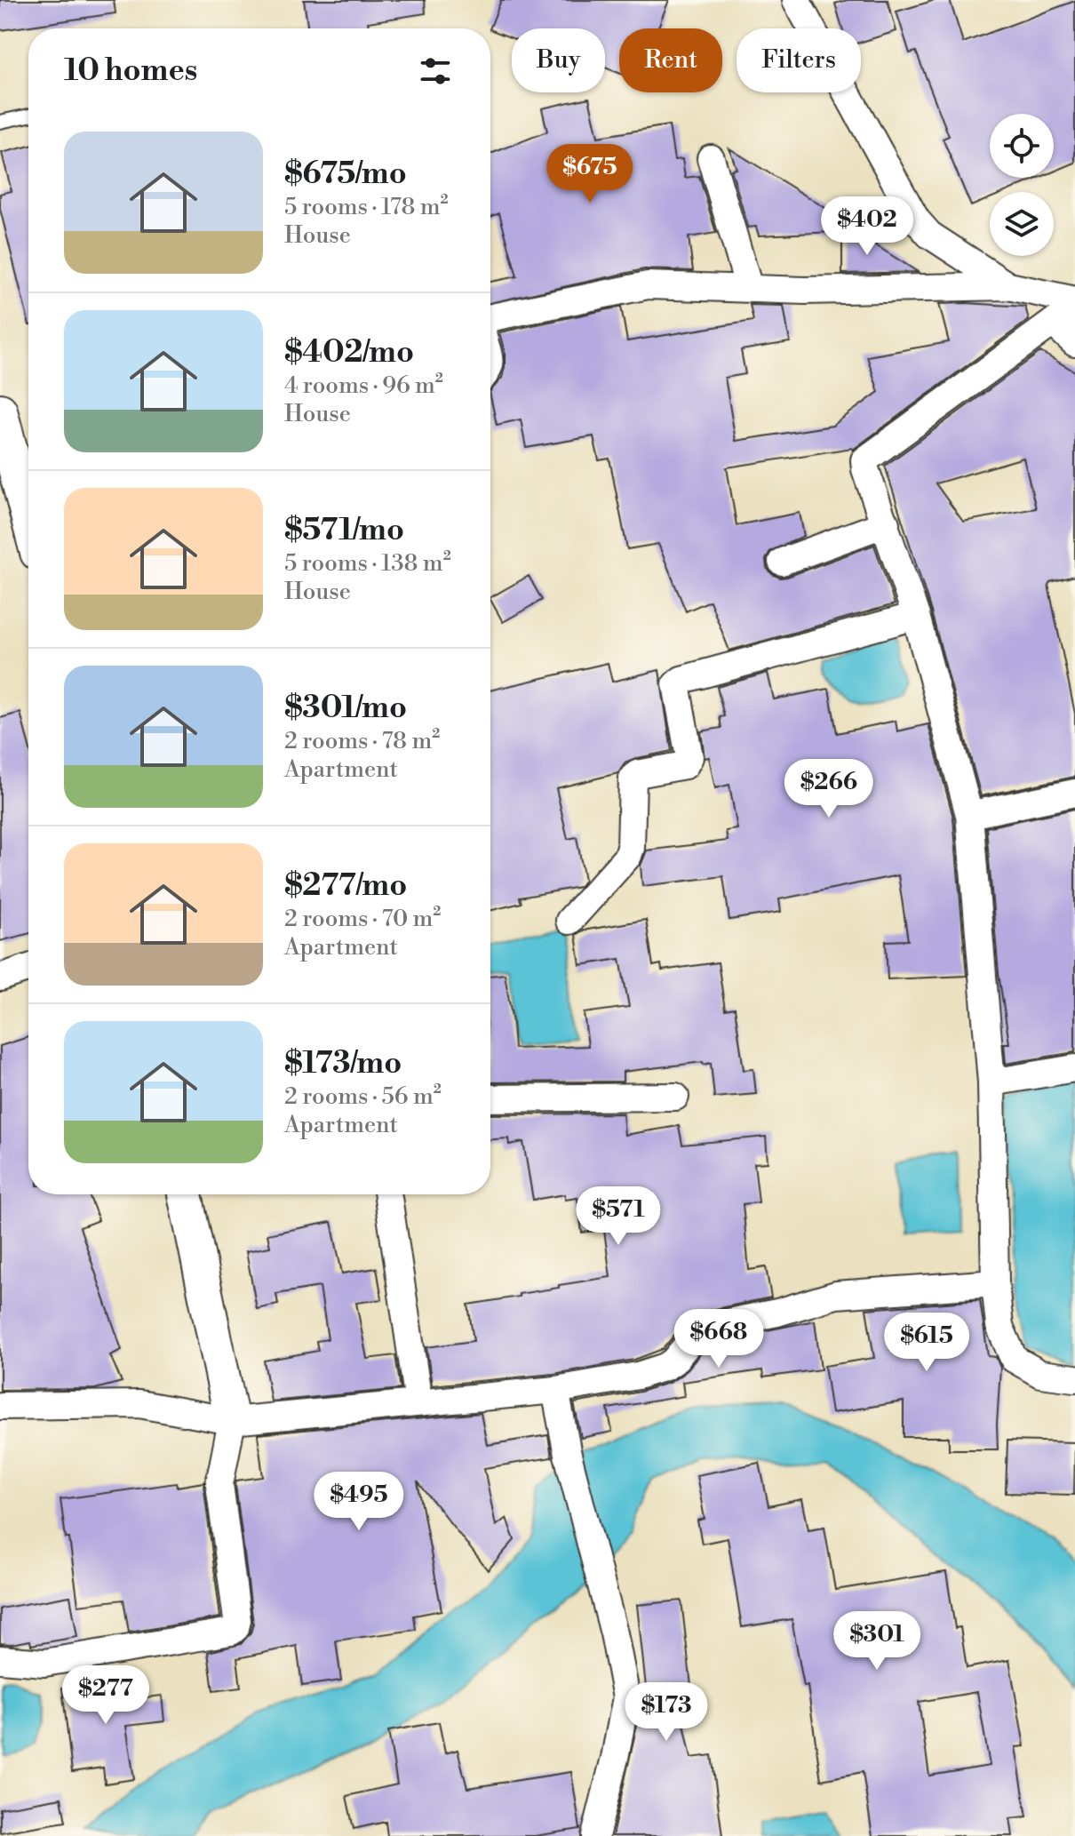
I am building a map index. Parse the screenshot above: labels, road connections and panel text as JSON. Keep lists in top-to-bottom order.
{
  "page": {
    "chip": ["Buy", "Rent", "Filters"],
    "heading": "10 homes",
    "list": [
      {
        "name": "$675/mo",
        "note": "5 rooms · 178 m² · House"
      },
      {
        "name": "$402/mo",
        "note": "4 rooms · 96 m² · House"
      },
      {
        "name": "$571/mo",
        "note": "5 rooms · 138 m² · House"
      },
      {
        "name": "$301/mo",
        "note": "2 rooms · 78 m² · Apartment"
      },
      {
        "name": "$277/mo",
        "note": "2 rooms · 70 m² · Apartment"
      },
      {
        "name": "$173/mo",
        "note": "2 rooms · 56 m² · Apartment"
      }
    ],
    "price": [
      "$675",
      "$402",
      "$266",
      "$571",
      "$668",
      "$615",
      "$495",
      "$301",
      "$277",
      "$173"
    ]
  }
}
